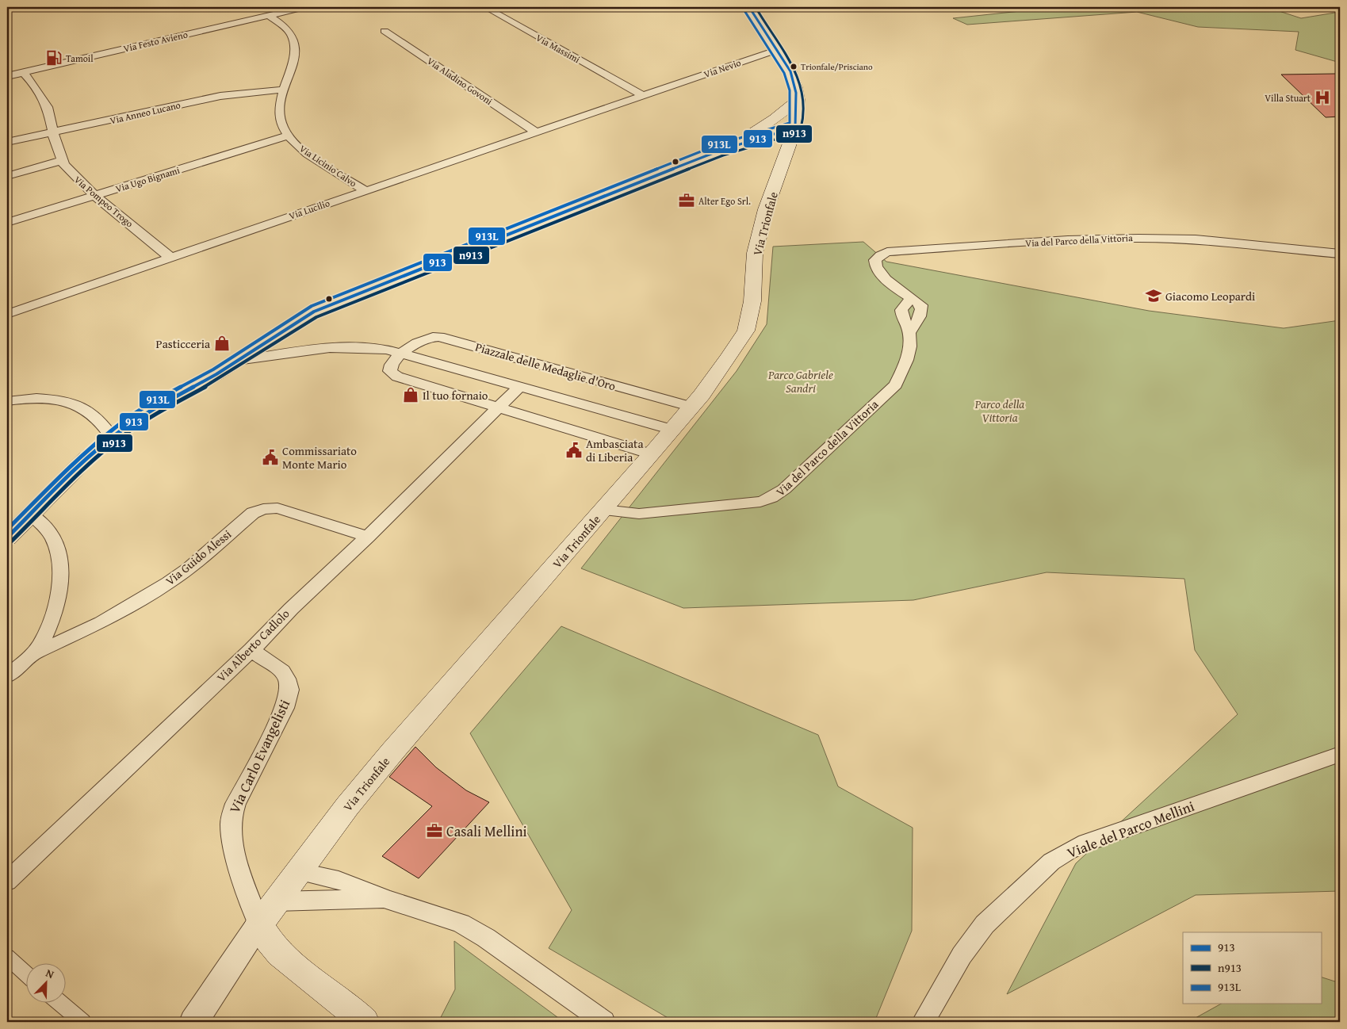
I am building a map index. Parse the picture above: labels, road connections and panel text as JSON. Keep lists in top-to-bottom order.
{
  "streets": {
    "main road": ["Via Trionfale"],
    "street": [
      "Via Festo Avieno",
      "Via Massimi",
      "Via Nevio",
      "Via Aladino Govoni",
      "Via Anneo Lucano",
      "Via Licinio Calvo",
      "Via Ugo Bignami",
      "Via Pompeo Trogo",
      "Via Lucilio",
      "Via del Parco della Vittoria",
      "Piazzale delle Medaglie d'Oro",
      "Via Guido Alessi",
      "Via Alberto Cadlolo",
      "Via Carlo Evangelisti",
      "Viale del Parco Mellini"
    ]
  },
  "crossings": [
    ["Via Festo Avieno", "Via Licinio Calvo"],
    ["Via Festo Avieno", "Via Pompeo Trogo"],
    ["Via Massimi", "Via Nevio"],
    ["Via Massimi", "Via Lucilio"],
    ["Via Nevio", "Via Lucilio"],
    ["Via Nevio", "Via Trionfale"],
    ["Via Aladino Govoni", "Via Lucilio"],
    ["Via Anneo Lucano", "Via Licinio Calvo"],
    ["Via Anneo Lucano", "Via Pompeo Trogo"],
    ["Via Licinio Calvo", "Via Ugo Bignami"],
    ["Via Licinio Calvo", "Via Lucilio"],
    ["Via Ugo Bignami", "Via Pompeo Trogo"],
    ["Via Pompeo Trogo", "Via Lucilio"],
    ["Via Trionfale", "Via del Parco della Vittoria"],
    ["Via Trionfale", "Piazzale delle Medaglie d'Oro"],
    ["Via Trionfale", "Via Carlo Evangelisti"],
    ["Piazzale delle Medaglie d'Oro", "Via Alberto Cadlolo"],
    ["Via Guido Alessi", "Via Alberto Cadlolo"],
    ["Via Alberto Cadlolo", "Via Carlo Evangelisti"]
  ],
  "parks": ["Parco Gabriele Sandri", "Parco della Vittoria"],
  "places": {
    "fuel station": ["Tamoil"],
    "other": ["Trionfale/Prisciano"],
    "hospital": ["Villa Stuart"],
    "office": ["Alter Ego Srl.", "Casali Mellini"],
    "school or university": ["Giacomo Leopardi"],
    "shop": ["Pasticceria", "Il tuo fornaio"],
    "public building": ["Ambasciata di Liberia", "Commissariato Monte Mario"]
  },
  "lines": ["transit line 913", "transit line n913", "transit line 913L"],
  "legend": ["913", "n913", "913L"],
  "north": "top right"
}
